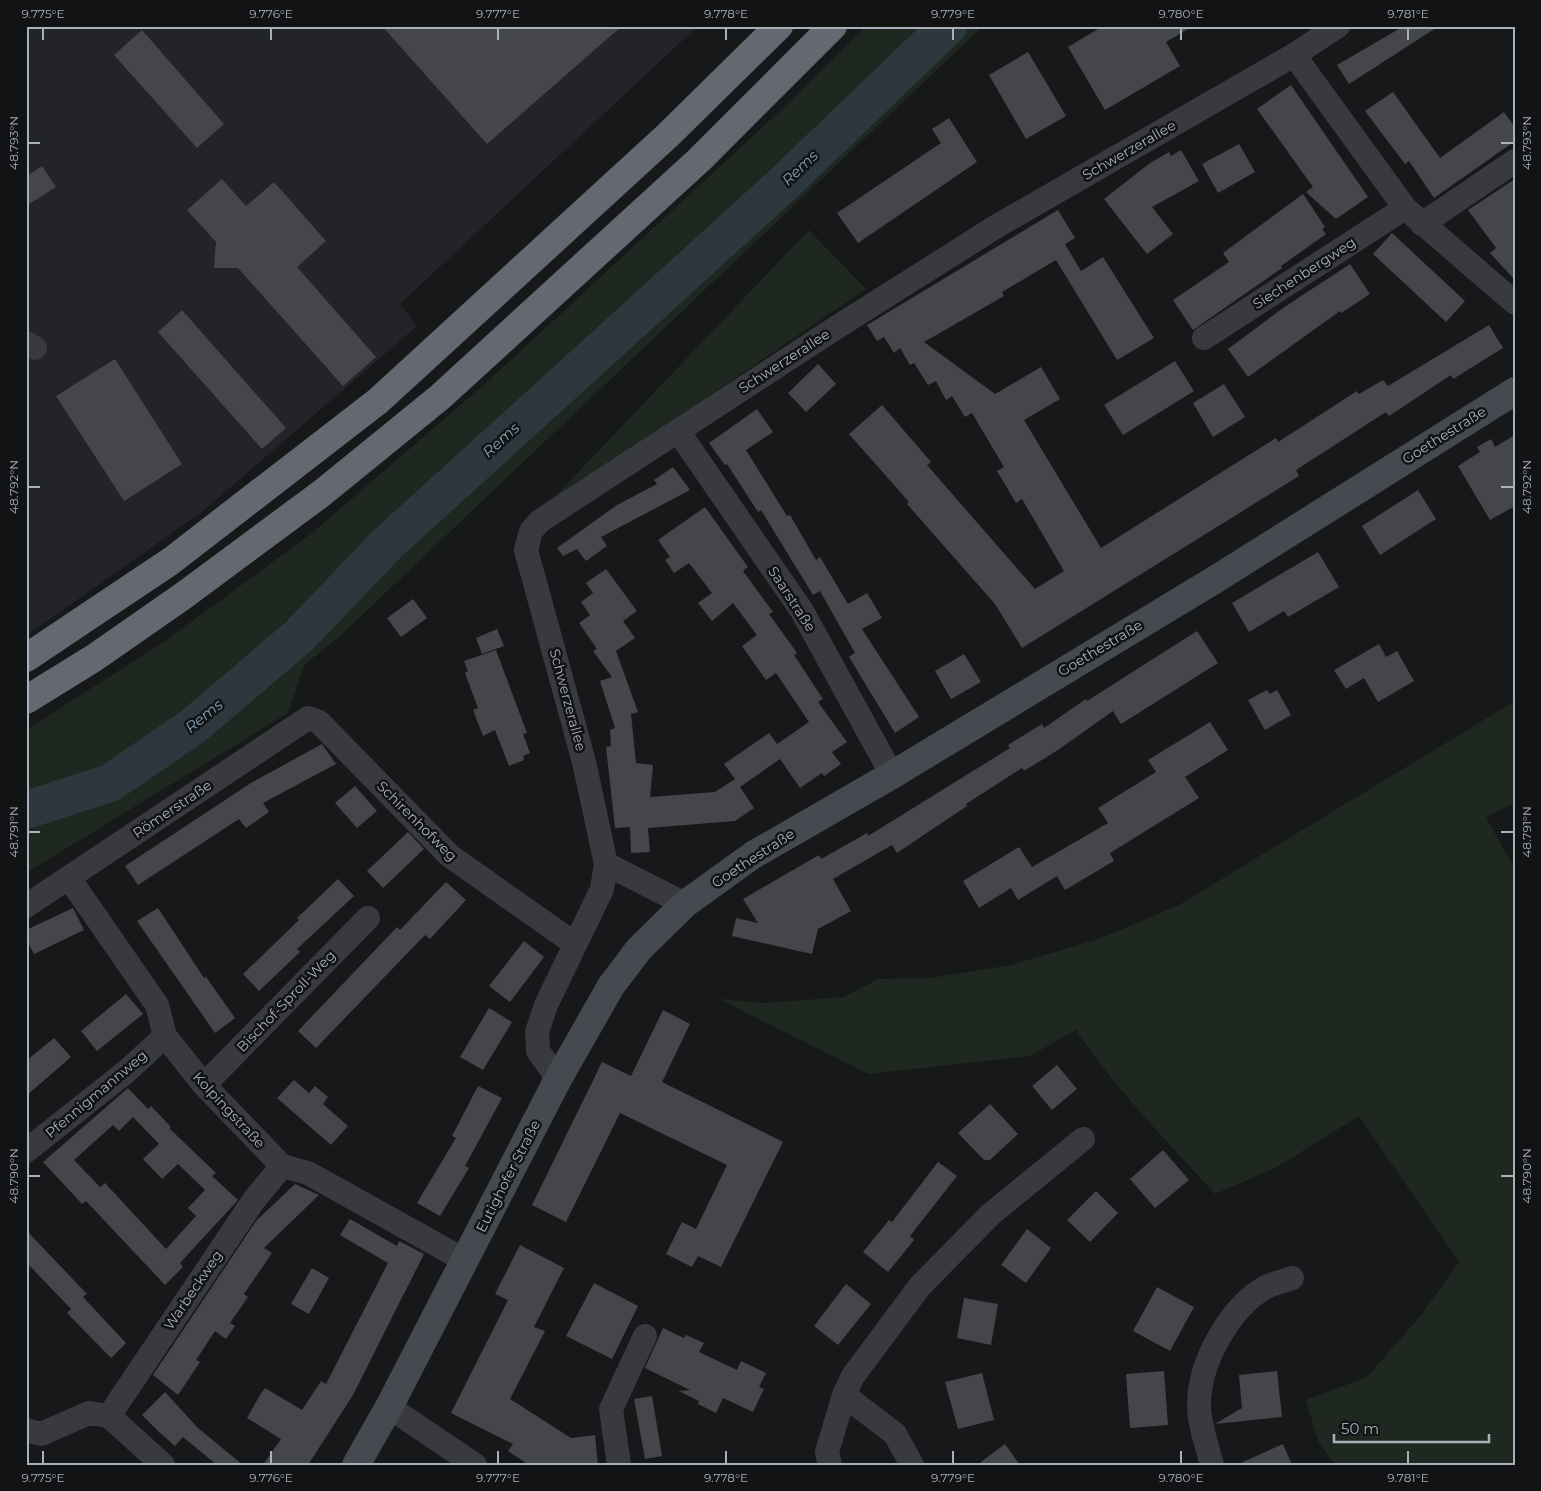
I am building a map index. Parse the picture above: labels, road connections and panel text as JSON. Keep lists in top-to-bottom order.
{
  "streets": {
    "street": [
      "Schwerzerallee",
      "Siechenbergweg",
      "Goethestraße",
      "Saarstraße",
      "Römerstraße",
      "Schirenhofweg",
      "Bischof-Sproll-Weg",
      "Pfennigmannweg",
      "Kolpingstraße",
      "Eutighofer Straße",
      "Warbeckweg"
    ]
  },
  "crossings": [
    ["Schwerzerallee", "Saarstraße"],
    ["Schwerzerallee", "Schirenhofweg"],
    ["Schwerzerallee", "Eutighofer Straße"],
    ["Goethestraße", "Saarstraße"],
    ["Goethestraße", "Eutighofer Straße"],
    ["Römerstraße", "Schirenhofweg"],
    ["Römerstraße", "Kolpingstraße"],
    ["Bischof-Sproll-Weg", "Kolpingstraße"],
    ["Pfennigmannweg", "Kolpingstraße"],
    ["Kolpingstraße", "Warbeckweg"]
  ],
  "water": ["Rems"],
  "scale_bar": "50 m",
  "coordinates": [
    "9.775°E",
    "9.776°E",
    "9.777°E",
    "9.778°E",
    "9.779°E",
    "9.780°E",
    "9.781°E",
    "48.793°N",
    "48.792°N",
    "48.791°N",
    "48.790°N"
  ]
}
